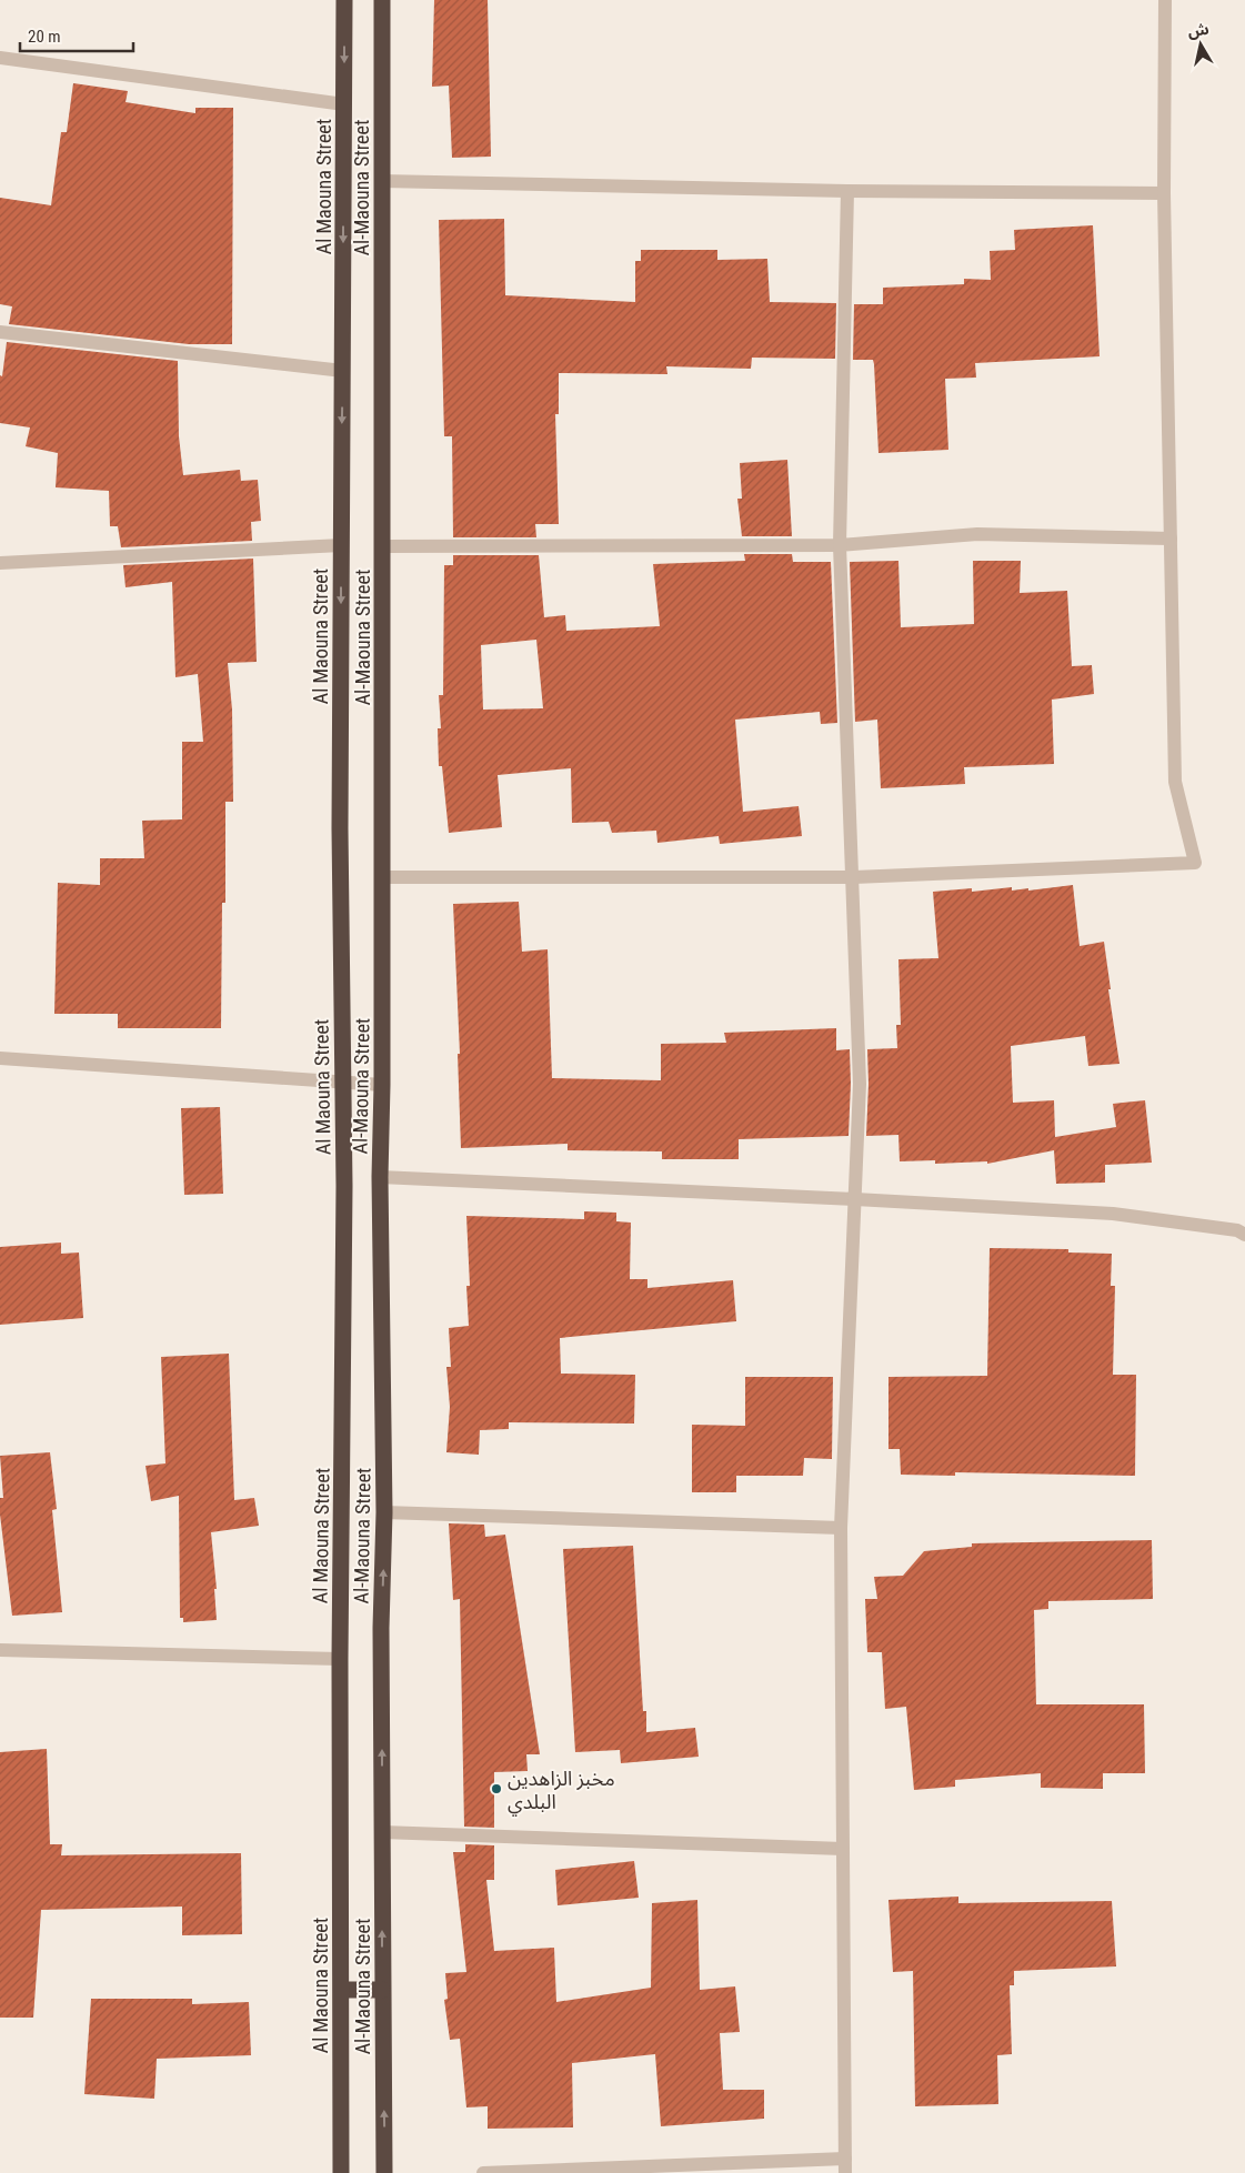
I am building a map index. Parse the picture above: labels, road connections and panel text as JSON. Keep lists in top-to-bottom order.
{
  "streets": {
    "highway": ["Al Maouna Street", "Al-Maouna Street"]
  },
  "one_way": ["Al Maouna Street"],
  "places": ["مخبز الزاهدين البلدي"],
  "scale_bar": "20 m",
  "north": "top"
}
